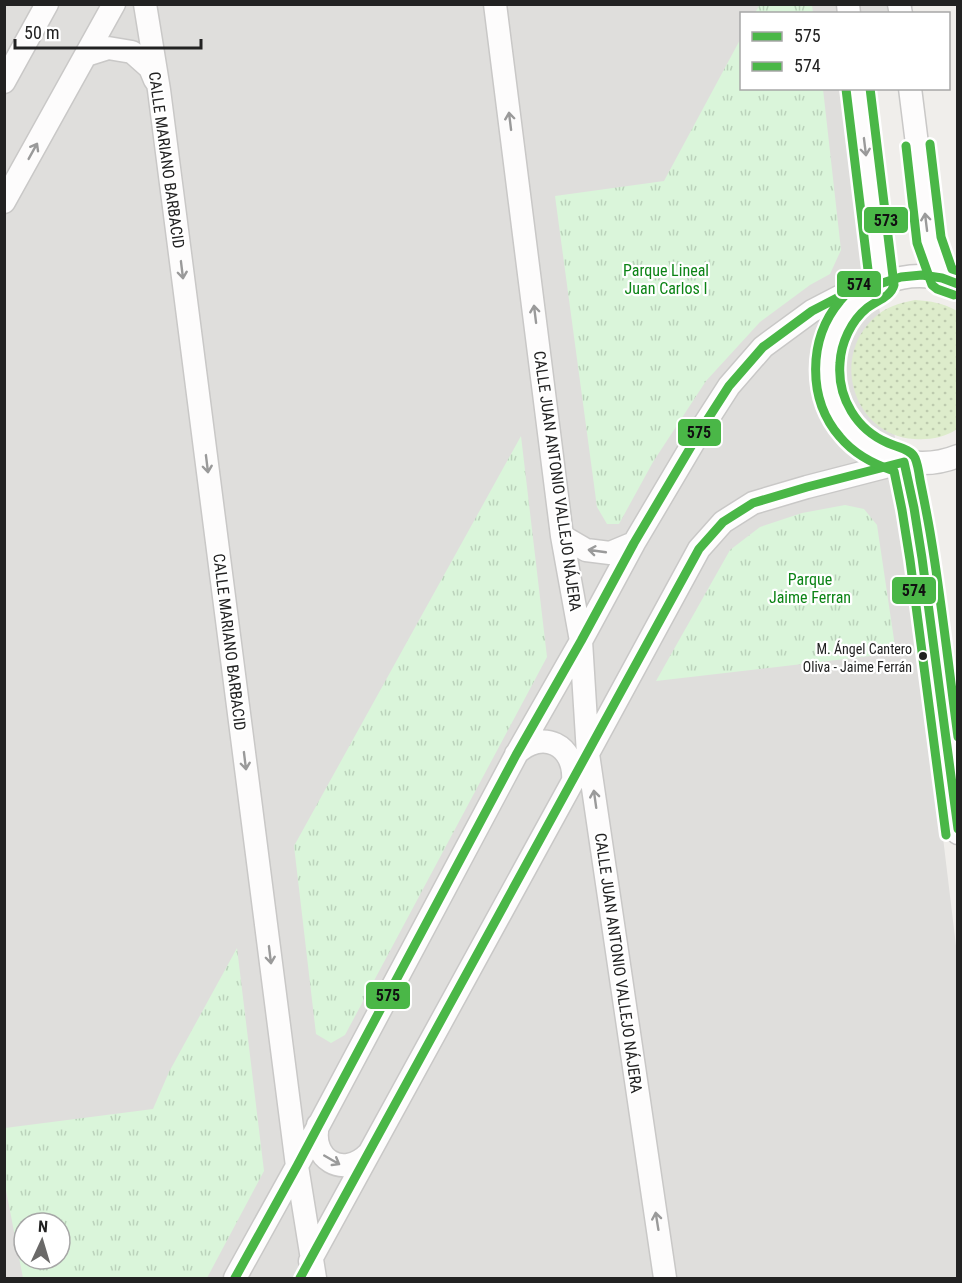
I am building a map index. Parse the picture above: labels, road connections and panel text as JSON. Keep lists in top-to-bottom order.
{
  "streets": {
    "street": ["CALLE MARIANO BARBACID", "CALLE JUAN ANTONIO VALLEJO NÁJERA"]
  },
  "one_way": ["CALLE MARIANO BARBACID", "CALLE JUAN ANTONIO VALLEJO NÁJERA"],
  "parks": ["Parque Lineal Juan Carlos I", "Parque Jaime Ferran"],
  "places": ["M. Ángel Cantero Oliva - Jaime Ferrán"],
  "lines": ["transit line 574", "transit line 573", "transit line 575"],
  "legend": ["575", "574"],
  "scale_bar": "50 m",
  "north": "top"
}
